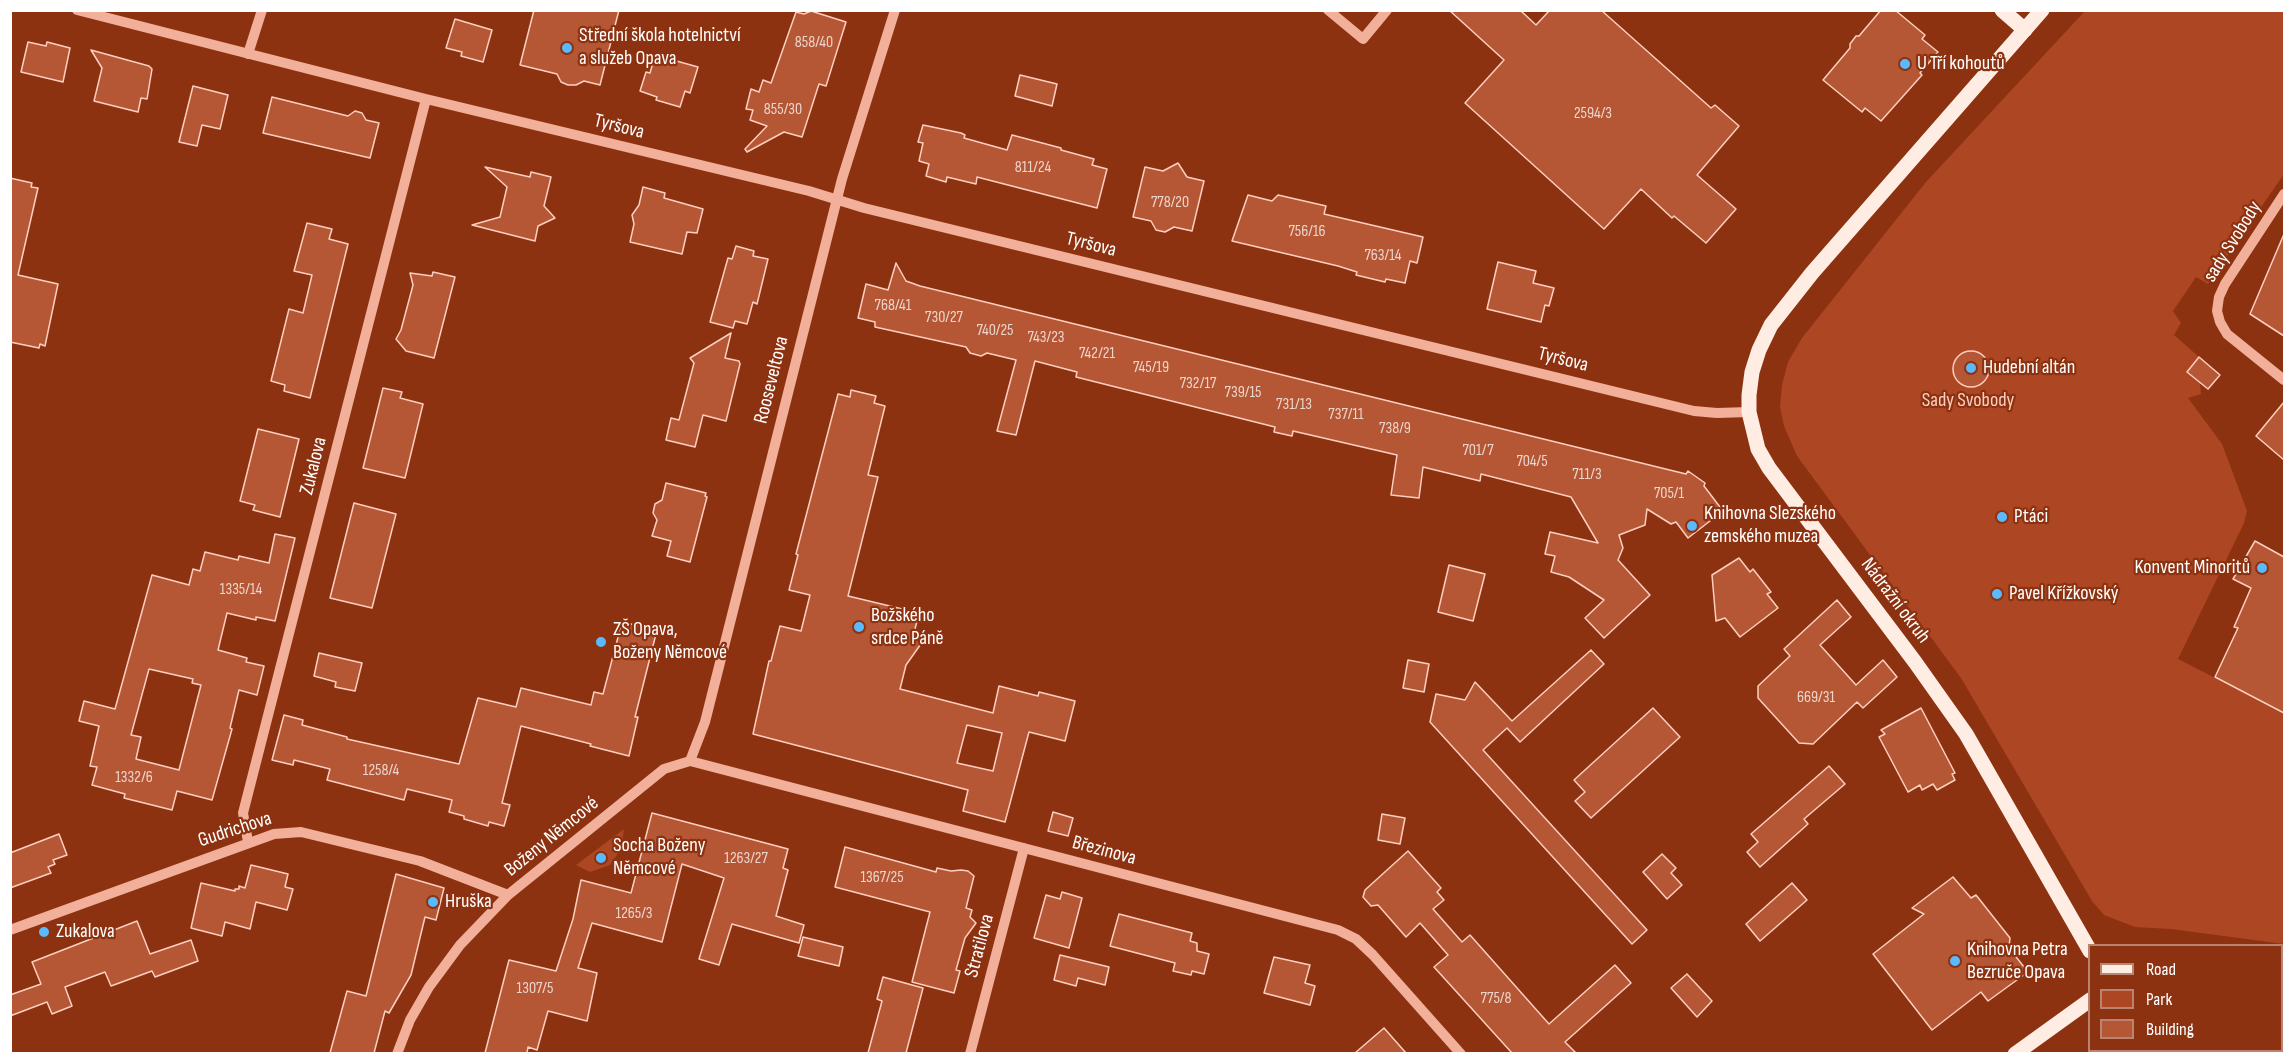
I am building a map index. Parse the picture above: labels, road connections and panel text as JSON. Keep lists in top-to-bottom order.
{
  "streets": {
    "main road": ["Nádražní okruh"],
    "street": [
      "Tyršova",
      "sady Svobody",
      "Rooseveltova",
      "Zukalova",
      "Gudrichova",
      "Boženy Němcové",
      "Březinova",
      "Stratilova"
    ]
  },
  "crossings": [
    ["Tyršova", "Rooseveltova"],
    ["Tyršova", "Zukalova"],
    ["Tyršova", "Nádražní okruh"],
    ["Rooseveltova", "Boženy Němcové"],
    ["Rooseveltova", "Březinova"],
    ["Zukalova", "Gudrichova"],
    ["Gudrichova", "Boženy Němcové"],
    ["Boženy Němcové", "Březinova"],
    ["Březinova", "Stratilova"]
  ],
  "parks": ["Sady Svobody"],
  "places": [
    "Střední škola hotelnictví a služeb Opava",
    "U Tří kohoutů",
    "Hudební altán",
    "Ptáci",
    "Knihovna Slezského zemského muzea",
    "Konvent Minoritů",
    "Pavel Křížkovský",
    "Božského srdce Páně",
    "ZŠ Opava, Boženy Němcové",
    "Socha Boženy Němcové",
    "Hruška",
    "Zukalova",
    "Knihovna Petra Bezruče Opava"
  ],
  "house_numbers": [
    "858/40",
    "855/30",
    "2594/3",
    "811/24",
    "778/20",
    "756/16",
    "763/14",
    "768/41",
    "730/27",
    "740/25",
    "743/23",
    "742/21",
    "745/19",
    "732/17",
    "739/15",
    "731/13",
    "737/11",
    "738/9",
    "701/7",
    "704/5",
    "711/3",
    "705/1",
    "1335/14",
    "669/31",
    "1258/4",
    "1332/6",
    "1263/27",
    "1367/25",
    "1265/3",
    "1307/5",
    "775/8"
  ],
  "legend": ["Road", "Park", "Building"]
}
